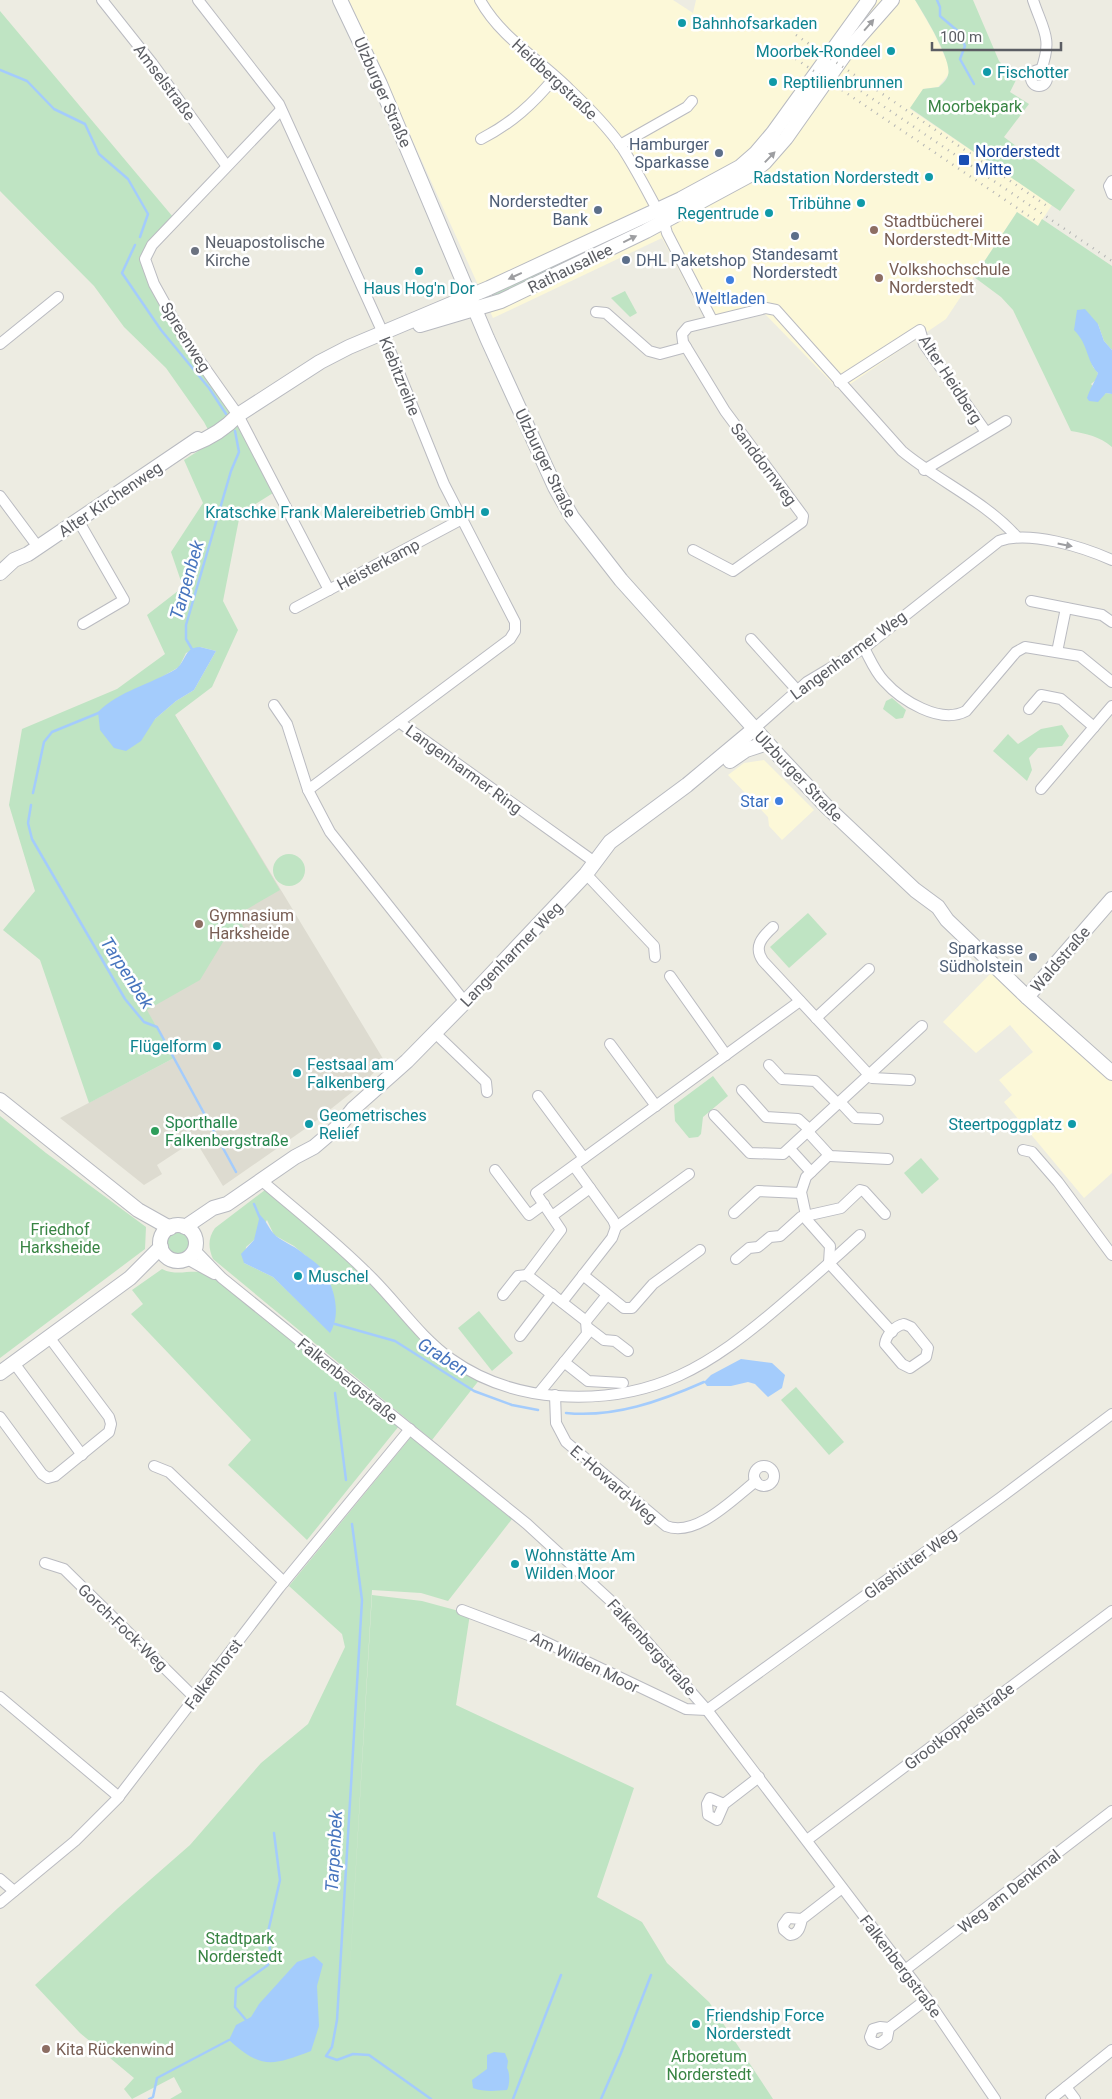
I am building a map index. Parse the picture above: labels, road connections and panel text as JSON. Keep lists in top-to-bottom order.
{
  "streets": {
    "main road": [
      "Ulzburger Straße",
      "Rathausallee",
      "Alter Kirchenweg",
      "Langenharmer Weg",
      "Waldstraße"
    ],
    "street": [
      "Heidbergstraße",
      "Amselstraße",
      "Spreenweg",
      "Kiebitzreihe",
      "Alter Heidberg",
      "Sanddornweg",
      "Heisterkamp",
      "Langenharmer Ring",
      "Falkenbergstraße",
      "E.-Howard-Weg",
      "Glashütter Weg",
      "Gorch-Fock-Weg",
      "Am Wilden Moor",
      "Falkenhorst",
      "Grootkoppelstraße",
      "Weg am Denkmal"
    ]
  },
  "crossings": [
    ["Heidbergstraße", "Rathausallee"],
    ["Amselstraße", "Spreenweg"],
    ["Ulzburger Straße", "Rathausallee"],
    ["Ulzburger Straße", "Alter Kirchenweg"],
    ["Ulzburger Straße", "Langenharmer Weg"],
    ["Ulzburger Straße", "Waldstraße"],
    ["Rathausallee", "Alter Kirchenweg"],
    ["Spreenweg", "Kiebitzreihe"],
    ["Spreenweg", "Alter Kirchenweg"],
    ["Spreenweg", "Heisterkamp"],
    ["Kiebitzreihe", "Alter Kirchenweg"],
    ["Kiebitzreihe", "Heisterkamp"],
    ["Kiebitzreihe", "Langenharmer Ring"],
    ["Langenharmer Weg", "Langenharmer Ring"],
    ["Langenharmer Weg", "Falkenbergstraße"],
    ["Falkenbergstraße", "Glashütter Weg"],
    ["Falkenbergstraße", "Am Wilden Moor"],
    ["Falkenbergstraße", "Falkenhorst"],
    ["Falkenbergstraße", "Grootkoppelstraße"],
    ["Falkenbergstraße", "Weg am Denkmal"],
    ["Glashütter Weg", "Am Wilden Moor"],
    ["Gorch-Fock-Weg", "Falkenhorst"]
  ],
  "water": ["Tarpenbek", "Graben"],
  "parks": [
    "Moorbekpark",
    "Friedhof Harksheide",
    "Stadtpark Norderstedt",
    "Arboretum Norderstedt"
  ],
  "places": {
    "other": [
      "Bahnhofsarkaden",
      "Moorbek-Rondeel",
      "Fischotter",
      "Reptilienbrunnen",
      "Hamburger Sparkasse",
      "Radstation Norderstedt",
      "Tribühne",
      "Norderstedter Bank",
      "Regentrude",
      "Stadtbücherei Norderstedt-Mitte",
      "Standesamt Norderstedt",
      "Neuapostolische Kirche",
      "DHL Paketshop",
      "Haus Hog'n Dor",
      "Volkshochschule Norderstedt",
      "Weltladen",
      "Kratschke Frank Malereibetrieb GmbH",
      "Star",
      "Gymnasium Harksheide",
      "Sparkasse Südholstein",
      "Flügelform",
      "Festsaal am Falkenberg",
      "Geometrisches Relief",
      "Steertpoggplatz",
      "Sporthalle Falkenbergstraße",
      "Muschel",
      "Wohnstätte Am Wilden Moor",
      "Friendship Force Norderstedt",
      "Kita Rückenwind"
    ],
    "transit": ["Norderstedt Mitte"]
  },
  "scale_bar": "100 m"
}
